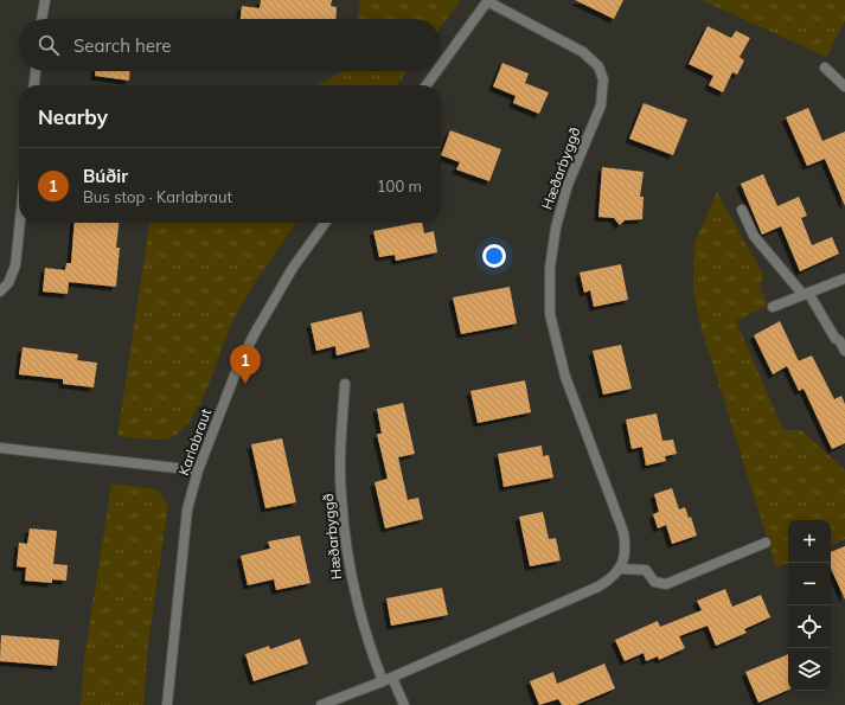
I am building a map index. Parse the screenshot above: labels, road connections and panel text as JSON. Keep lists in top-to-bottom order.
{
  "streets": {
    "street": ["Hæðarbyggð", "Karlabraut"]
  },
  "page": {
    "search": "Search here",
    "heading": "Nearby",
    "list": [
      {
        "mark": "1",
        "name": "Búðir",
        "note": "Bus stop · Karlabraut",
        "value": "100 m"
      }
    ],
    "pins": "1",
    "map_buttons": ["+", "−"]
  }
}
